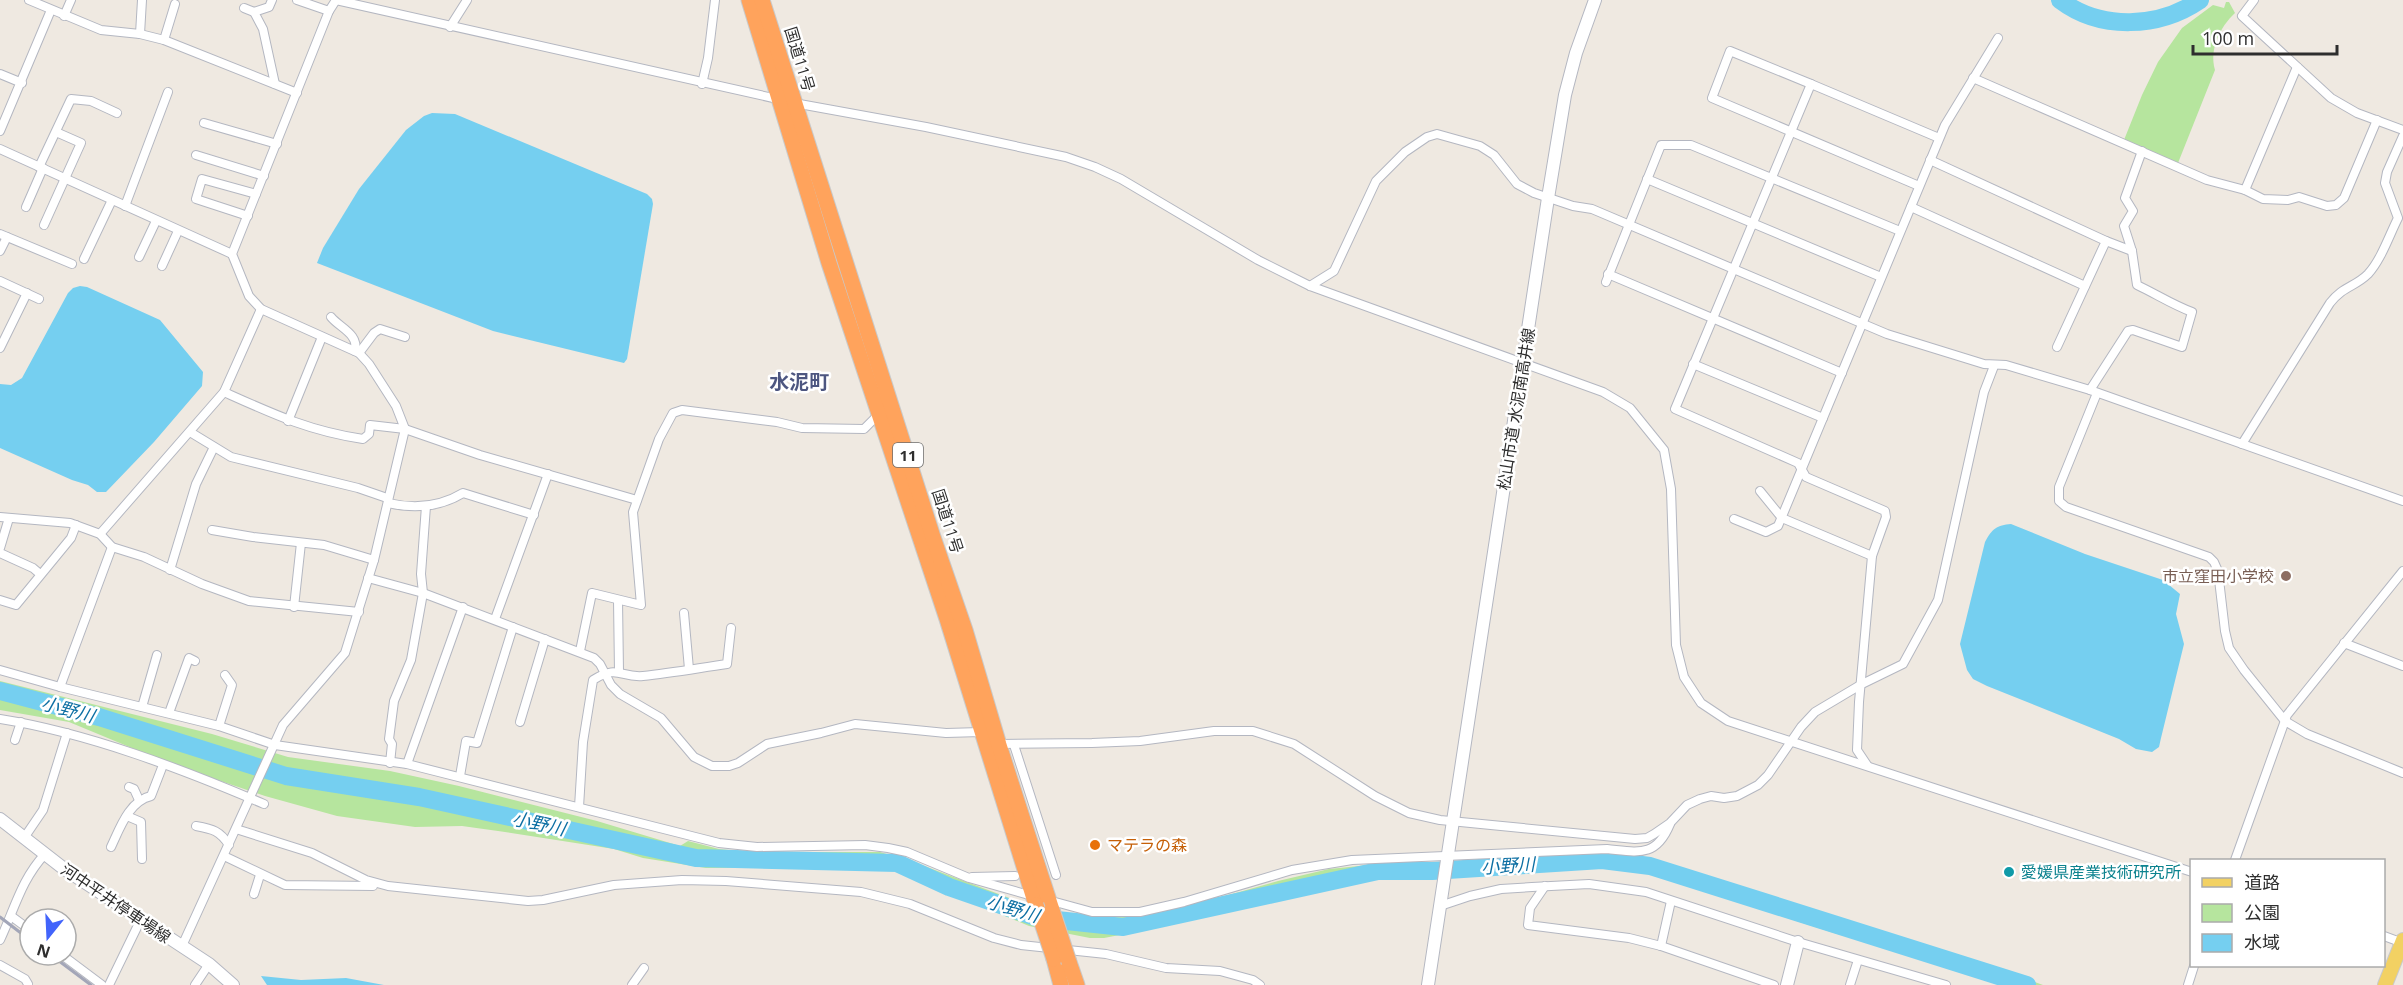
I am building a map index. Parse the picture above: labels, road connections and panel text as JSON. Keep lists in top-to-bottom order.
{
  "streets": {
    "highway": ["国道11号", "11"],
    "street": ["松山市道 水泥南高井線", "河中平井停車場線"]
  },
  "districts": ["水泥町"],
  "water": ["小野川"],
  "places": ["市立窪田小学校", "マテラの森", "愛媛県産業技術研究所"],
  "legend": ["道路", "公園", "水域"],
  "scale_bar": "100 m",
  "north": "bottom"
}
